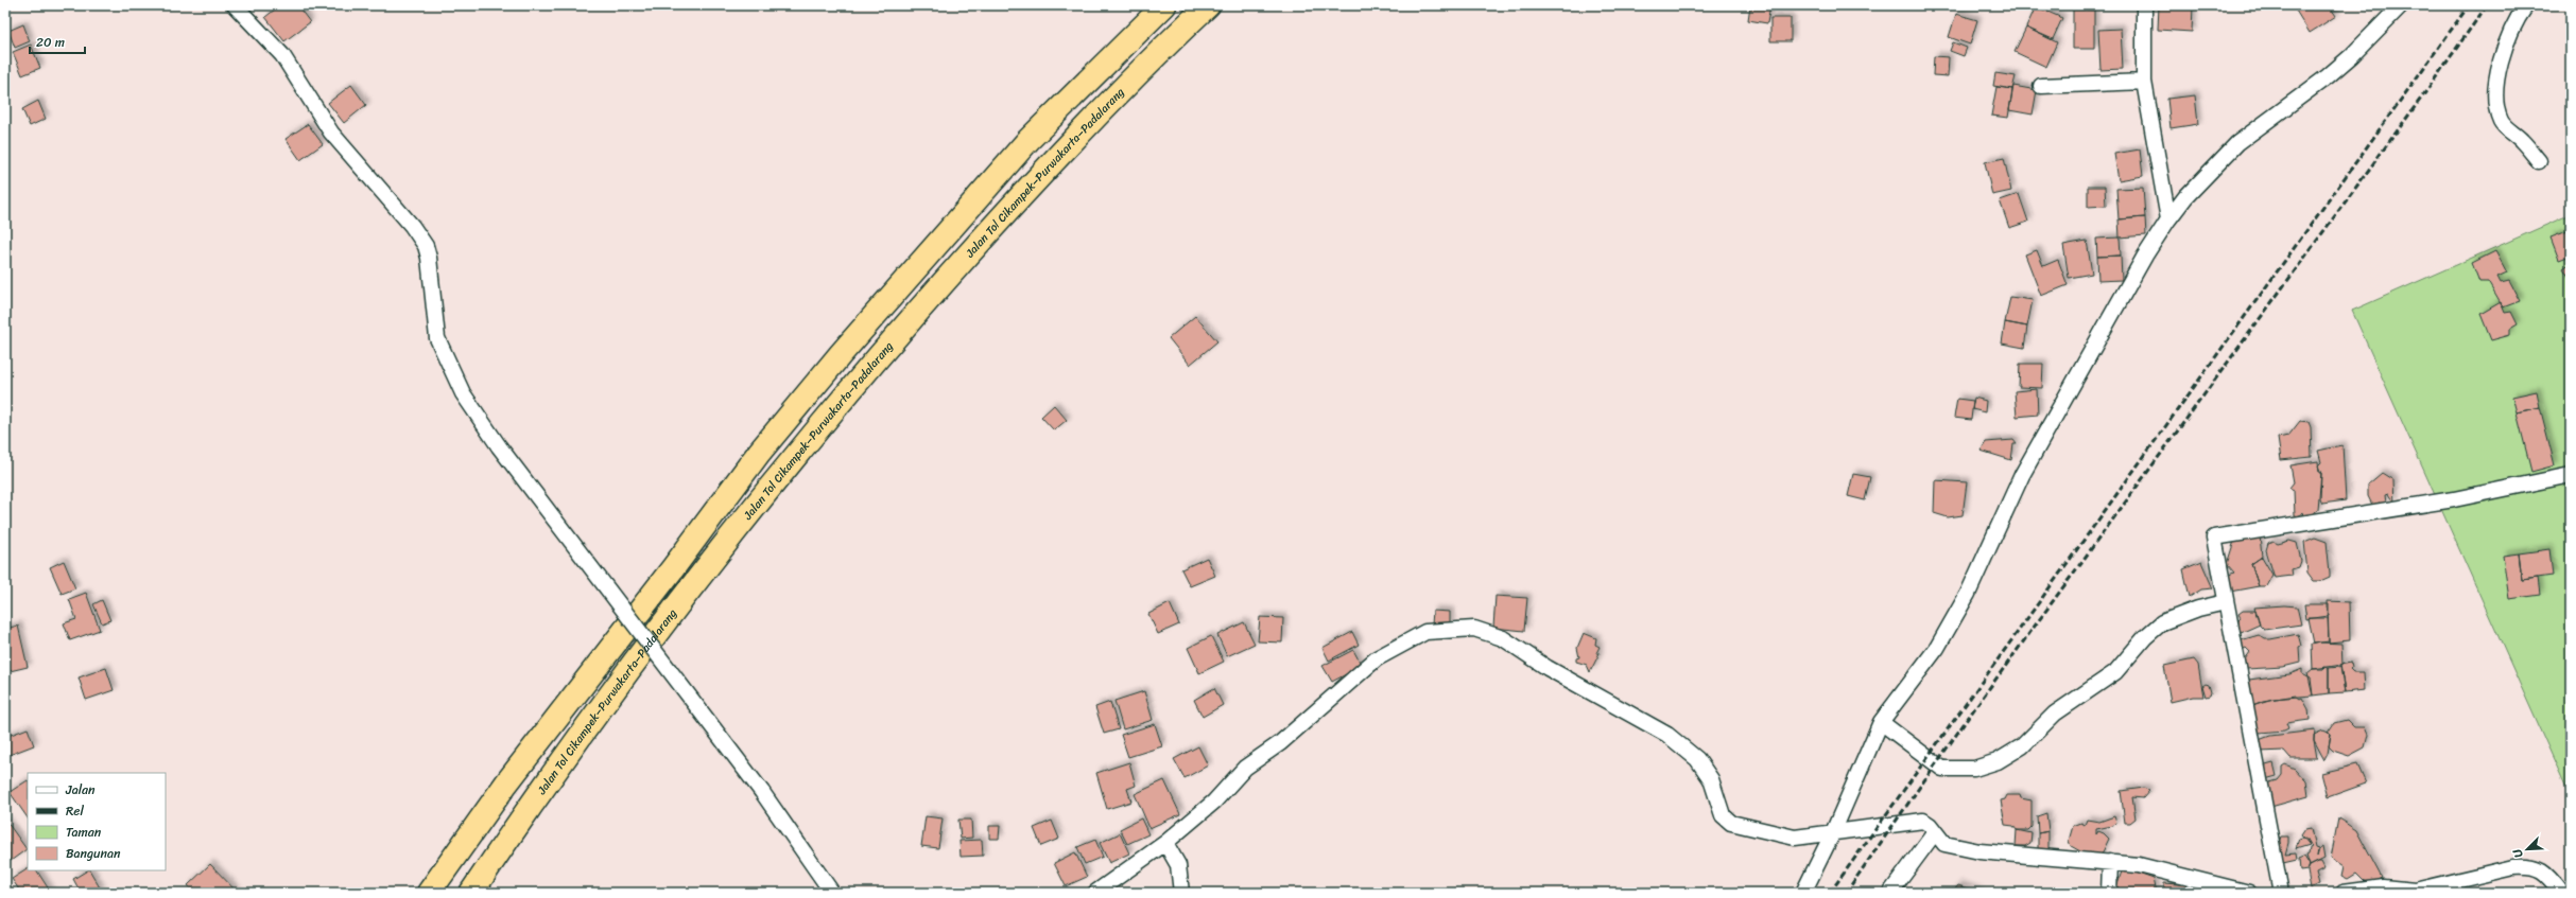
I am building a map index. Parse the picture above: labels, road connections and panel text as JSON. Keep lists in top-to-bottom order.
{
  "streets": {
    "highway": ["Jalan Tol Cikampek–Purwakarta–Padalarang"]
  },
  "legend": [
    "Jalan",
    "Rel",
    "Taman",
    "Bangunan"
  ],
  "scale_bar": "20 m",
  "north": "bottom left"
}
